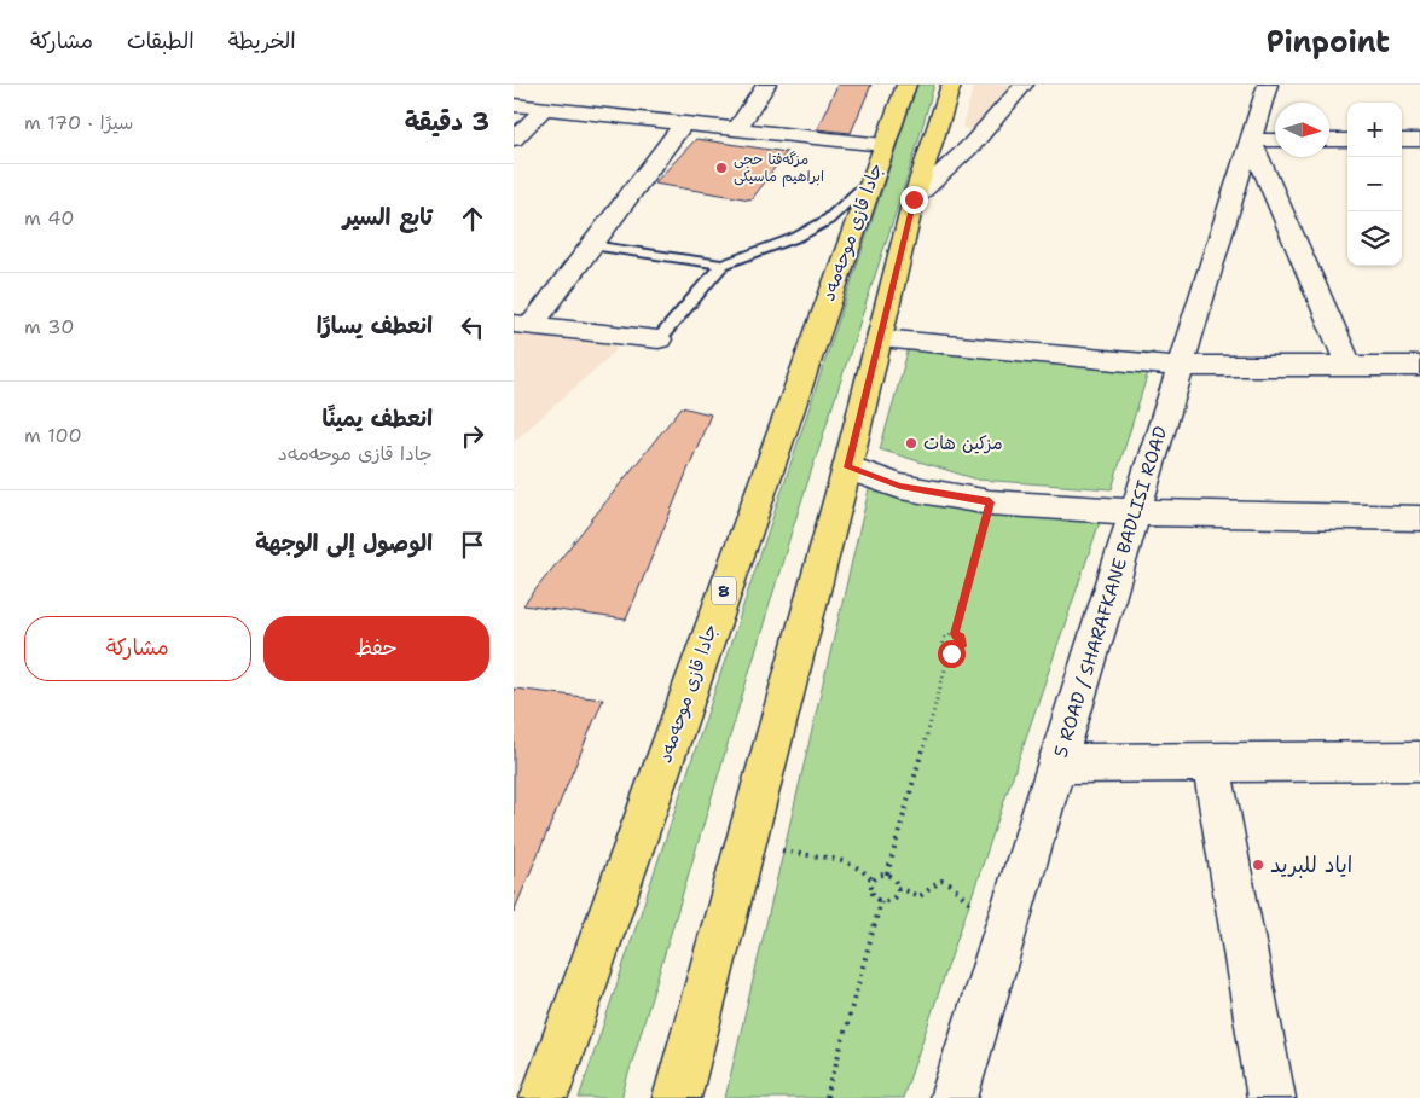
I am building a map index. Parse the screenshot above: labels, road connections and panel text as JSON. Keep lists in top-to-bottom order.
{
  "streets": {
    "main road": ["جادا قازی موحەمەد", "8"],
    "street": ["5 ROAD / SHARAFKANE BADLISI ROAD"]
  },
  "places": ["مزگه‌فتا حجی ابراهیم ماسیکی", "مزكين هات", "اياد للبريد"],
  "north": "right",
  "page": {
    "header": "Pinpoint",
    "nav": ["الخريطة", "الطبقات", "مشاركة"],
    "heading": ["3 دقيقة", "سيرًا · 170 m"],
    "map_buttons": ["+", "−"],
    "list": [
      ["تابع السير", "40 m"],
      ["انعطف يسارًا", "30 m"],
      ["انعطف يمينًا", "جادا قازی موحەمەد", "100 m"],
      "الوصول إلى الوجهة"
    ],
    "buttons": ["حفظ", "مشاركة"]
  }
}
